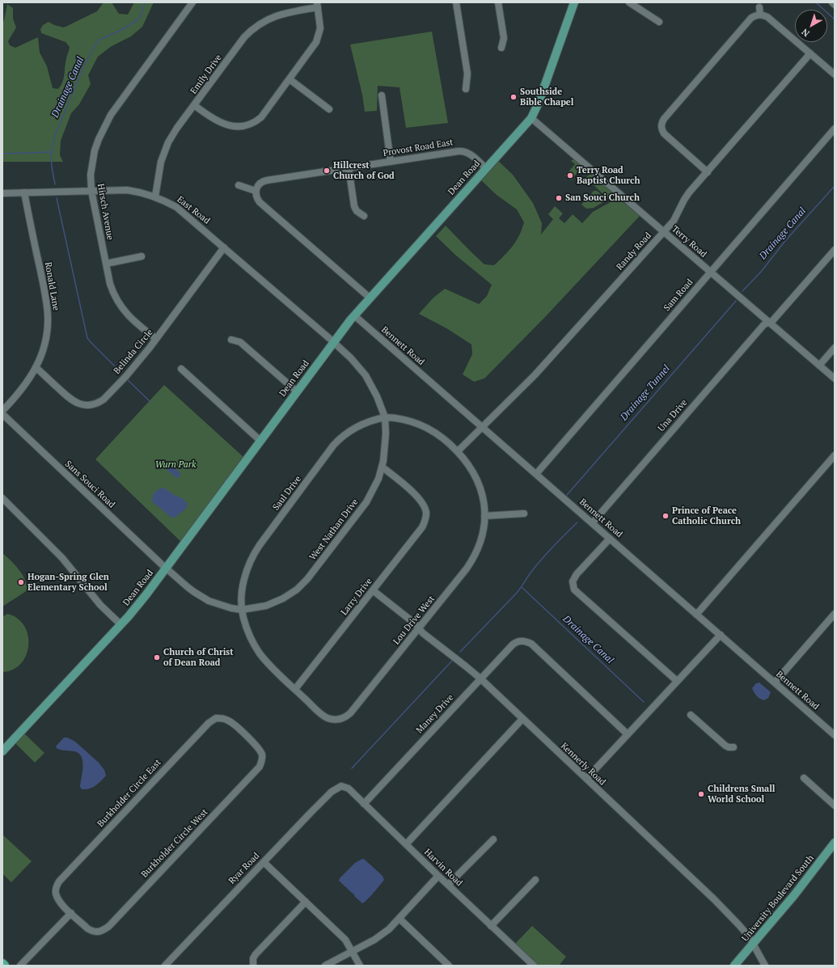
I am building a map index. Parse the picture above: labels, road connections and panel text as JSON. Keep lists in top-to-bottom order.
{
  "streets": {
    "main road": ["Dean Road", "University Boulevard South"],
    "street": [
      "Emily Drive",
      "Provost Road East",
      "East Road",
      "Hirsch Avenue",
      "Terry Road",
      "Randy Road",
      "Ronald Lane",
      "Sam Road",
      "Bennett Road",
      "Belinda Circle",
      "Una Drive",
      "Sans Souci Road",
      "Saul Drive",
      "West Nathan Drive",
      "Larry Drive",
      "Lou Drive West",
      "Maney Drive",
      "Kennerly Road",
      "Burkholder Circle East",
      "Burkholder Circle West",
      "Harvin Road",
      "Ryar Road"
    ]
  },
  "crossings": [
    ["Emily Drive", "East Road"],
    ["Provost Road East", "Dean Road"],
    ["Dean Road", "East Road"],
    ["Dean Road", "Terry Road"],
    ["Dean Road", "Bennett Road"],
    ["Dean Road", "Sans Souci Road"],
    ["East Road", "Hirsch Avenue"],
    ["East Road", "Ronald Lane"],
    ["East Road", "Belinda Circle"],
    ["East Road", "Saul Drive"],
    ["East Road", "West Nathan Drive"],
    ["East Road", "Lou Drive West"],
    ["Hirsch Avenue", "Belinda Circle"],
    ["Terry Road", "Randy Road"],
    ["Terry Road", "Sam Road"],
    ["Terry Road", "Una Drive"],
    ["Randy Road", "Bennett Road"],
    ["Randy Road", "Lou Drive West"],
    ["Ronald Lane", "Belinda Circle"],
    ["Sam Road", "Bennett Road"],
    ["Bennett Road", "Una Drive"],
    ["Sans Souci Road", "Saul Drive"],
    ["Sans Souci Road", "West Nathan Drive"],
    ["Saul Drive", "West Nathan Drive"],
    ["Saul Drive", "Larry Drive"],
    ["Saul Drive", "Lou Drive West"],
    ["West Nathan Drive", "Larry Drive"],
    ["West Nathan Drive", "Lou Drive West"],
    ["Larry Drive", "Kennerly Road"],
    ["Lou Drive West", "Kennerly Road"],
    ["Maney Drive", "Kennerly Road"],
    ["Maney Drive", "Harvin Road"],
    ["Kennerly Road", "University Boulevard South"],
    ["Burkholder Circle East", "Burkholder Circle West"],
    ["Harvin Road", "Ryar Road"]
  ],
  "water": ["Drainage Canal", "Drainage Tunnel"],
  "parks": ["Wurn Park"],
  "places": [
    "Southside Bible Chapel",
    "Hillcrest Church of God",
    "Terry Road Baptist Church",
    "San Souci Church",
    "Prince of Peace Catholic Church",
    "Hogan-Spring Glen Elementary School",
    "Church of Christ of Dean Road",
    "Childrens Small World School"
  ],
  "north": "bottom left"
}
